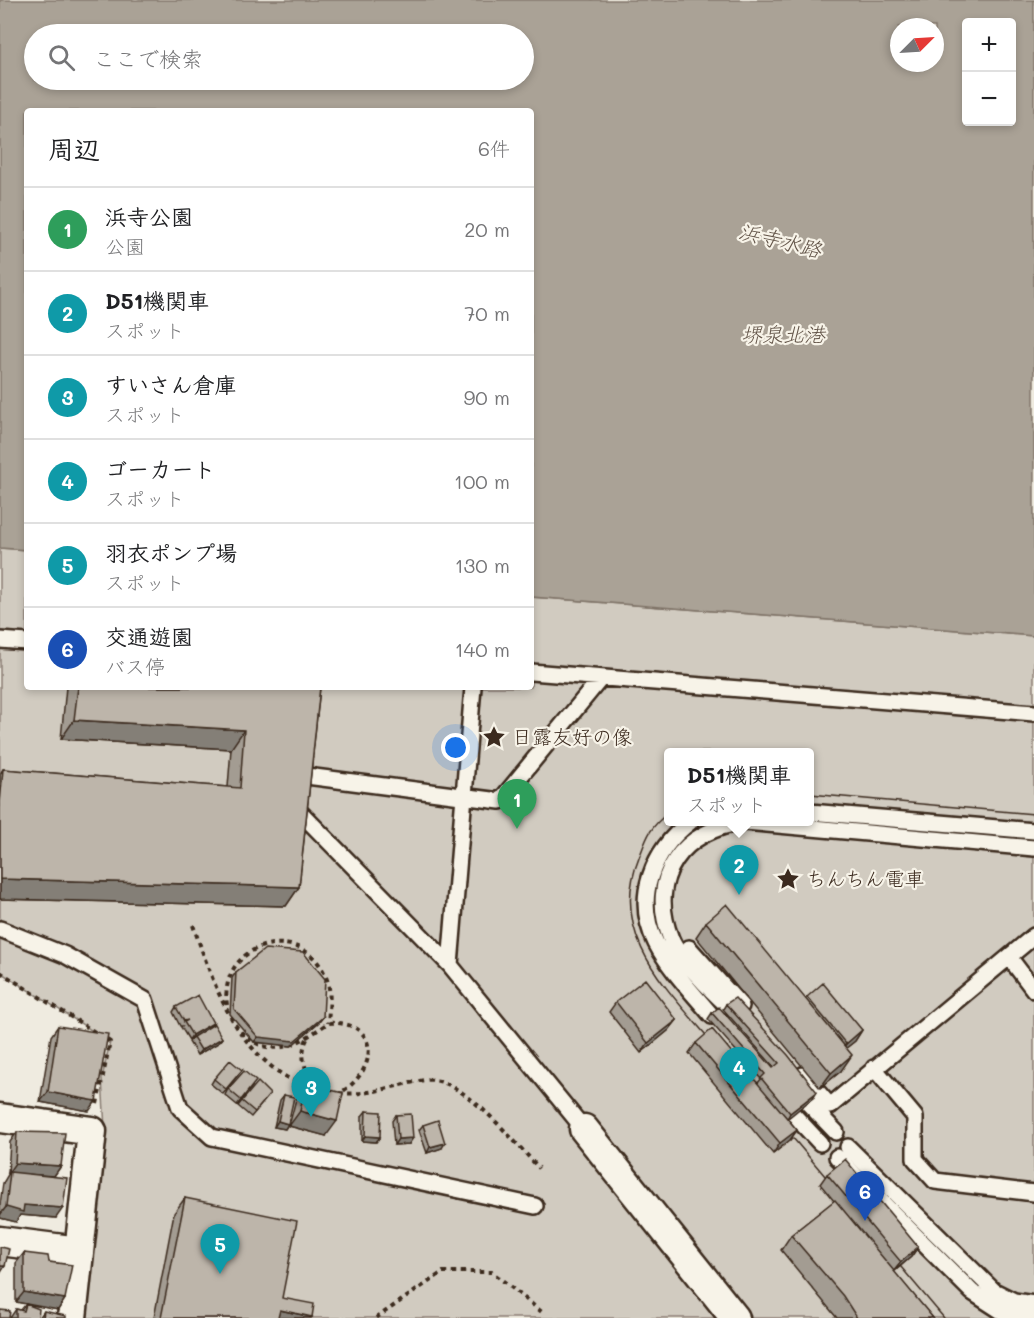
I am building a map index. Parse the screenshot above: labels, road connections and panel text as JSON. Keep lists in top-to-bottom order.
{
  "water": ["浜寺水路", "堺泉北港"],
  "places": {
    "place": ["日露友好の像", "ちんちん電車"]
  },
  "north": "top right",
  "page": {
    "map_buttons": ["+", "−"],
    "search": "ここで検索",
    "heading": ["周辺", "6件"],
    "list": [
      {
        "mark": "1",
        "name": "浜寺公園",
        "note": "公園",
        "value": "20 m"
      },
      {
        "mark": "2",
        "name": "D51機関車",
        "note": "スポット",
        "value": "70 m"
      },
      {
        "mark": "3",
        "name": "すいさん倉庫",
        "note": "スポット",
        "value": "90 m"
      },
      {
        "mark": "4",
        "name": "ゴーカート",
        "note": "スポット",
        "value": "100 m"
      },
      {
        "mark": "5",
        "name": "羽衣ポンプ場",
        "note": "スポット",
        "value": "130 m"
      },
      {
        "mark": "6",
        "name": "交通遊園",
        "note": "バス停",
        "value": "140 m"
      }
    ],
    "popup": ["D51機関車", "スポット"],
    "pins": [
      "1",
      "2",
      "4",
      "3",
      "6",
      "5"
    ]
  }
}
